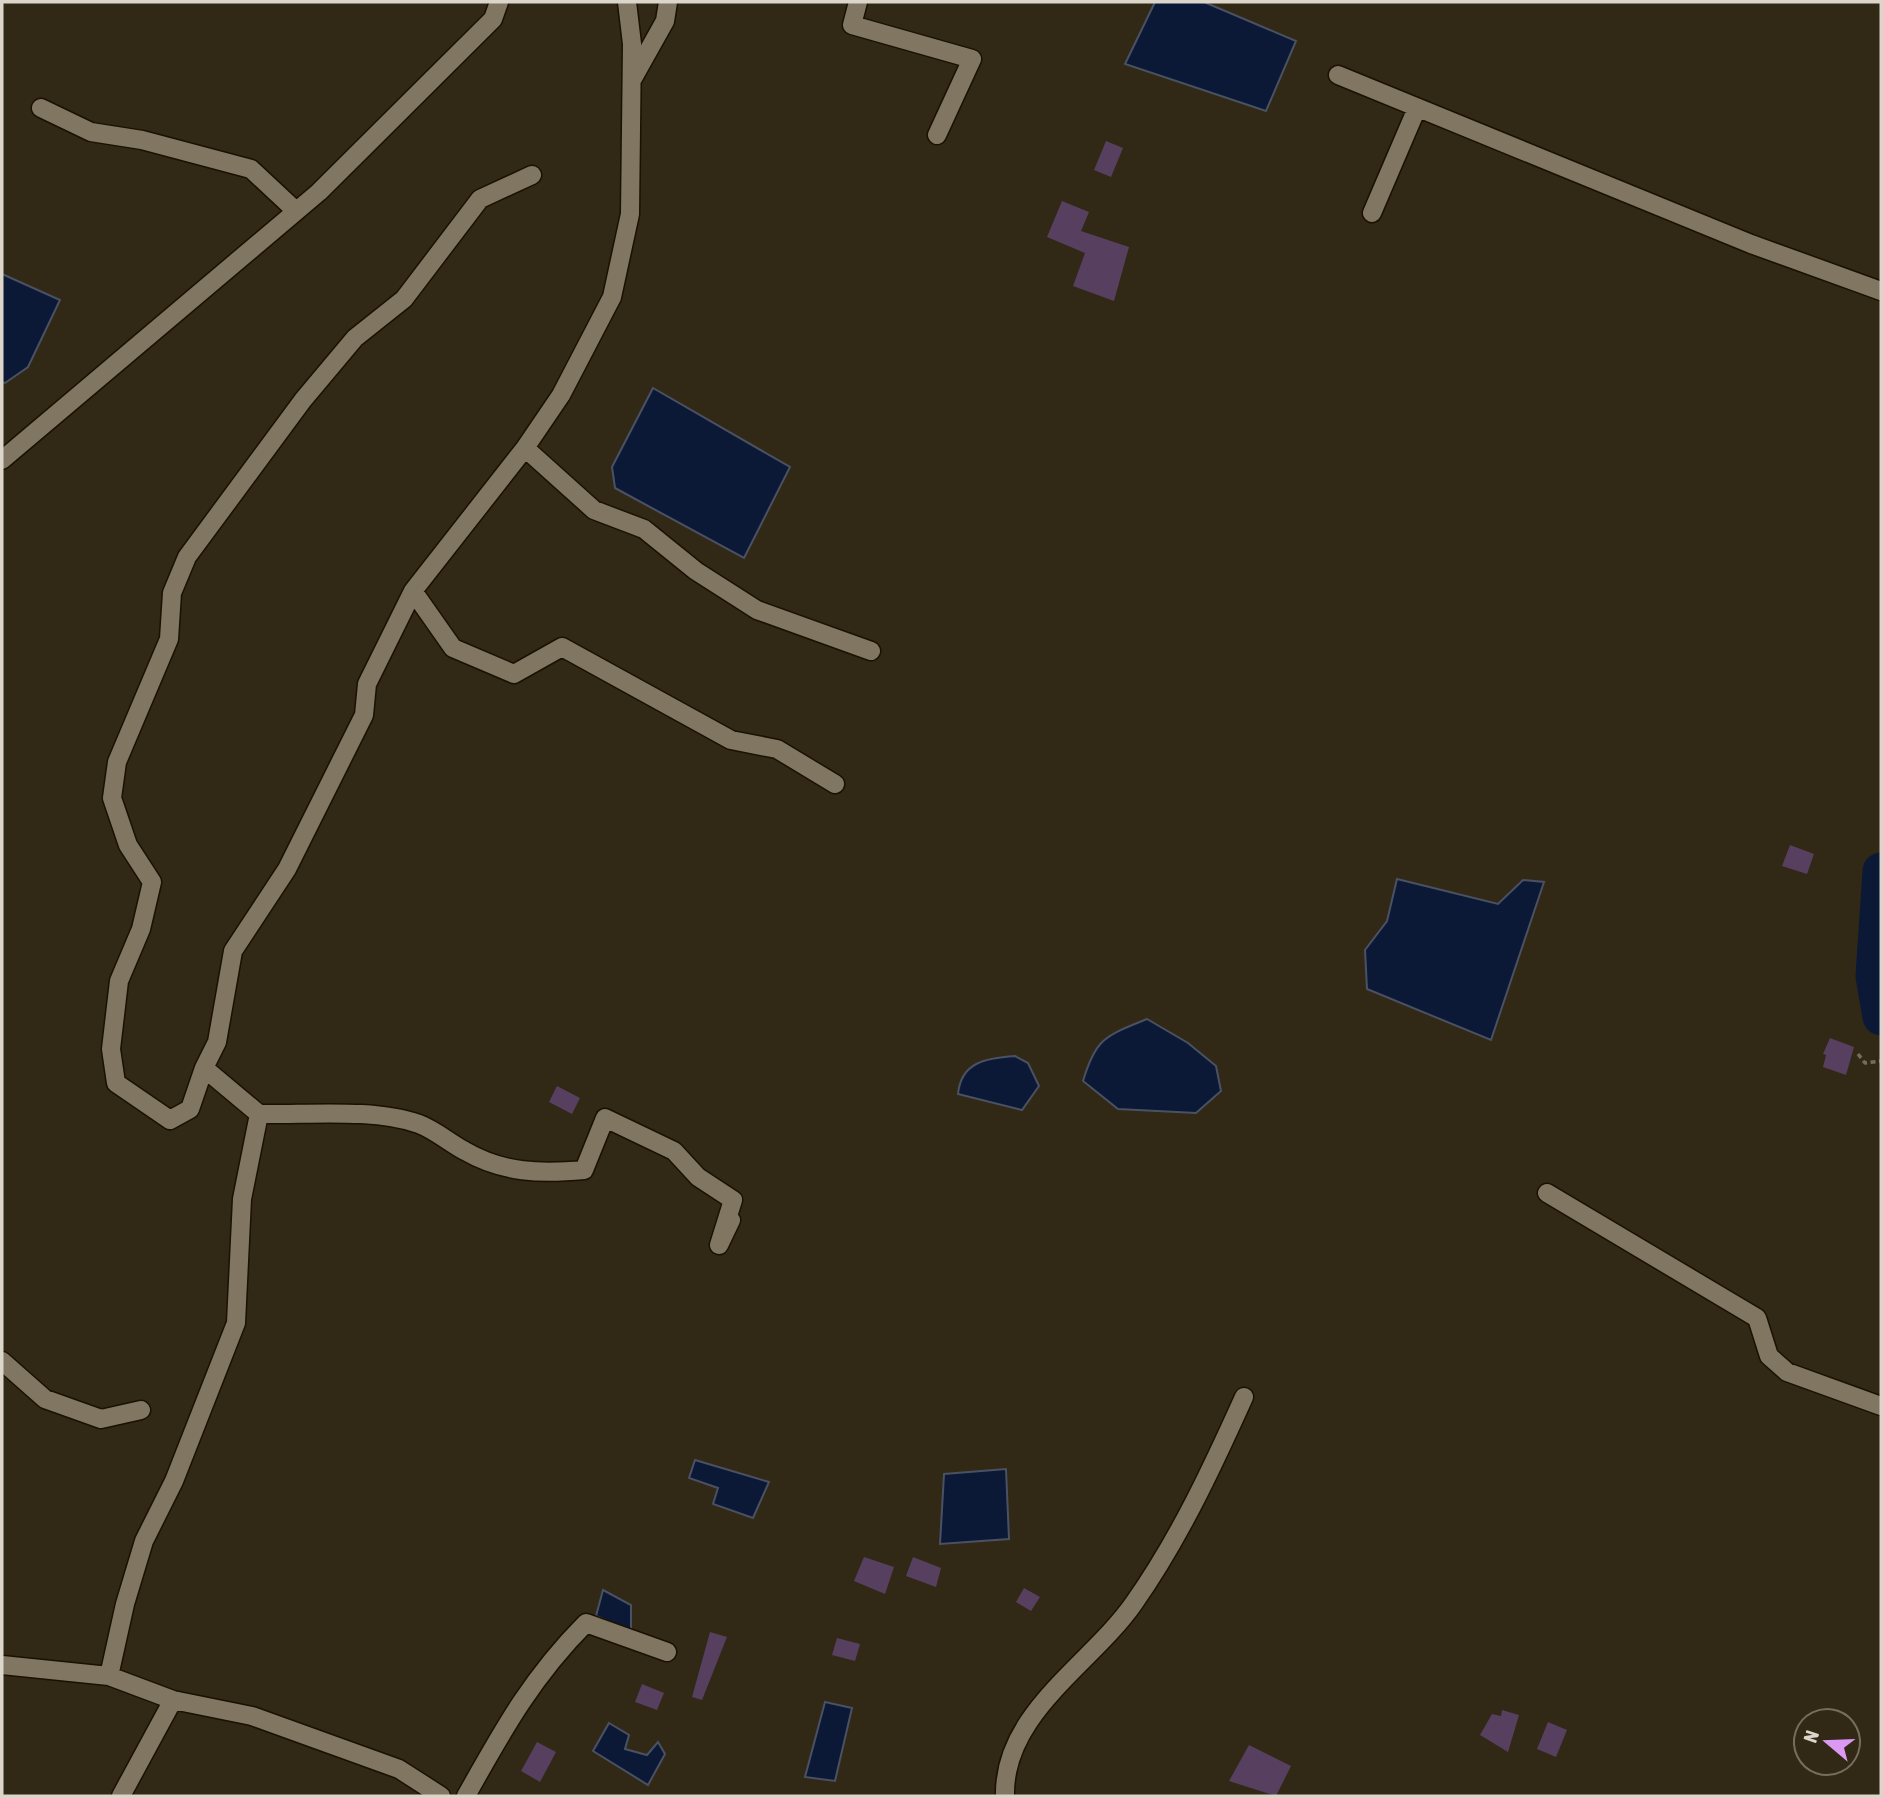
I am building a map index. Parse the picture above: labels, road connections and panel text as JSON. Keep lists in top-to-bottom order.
{
  "north": "left"
}
